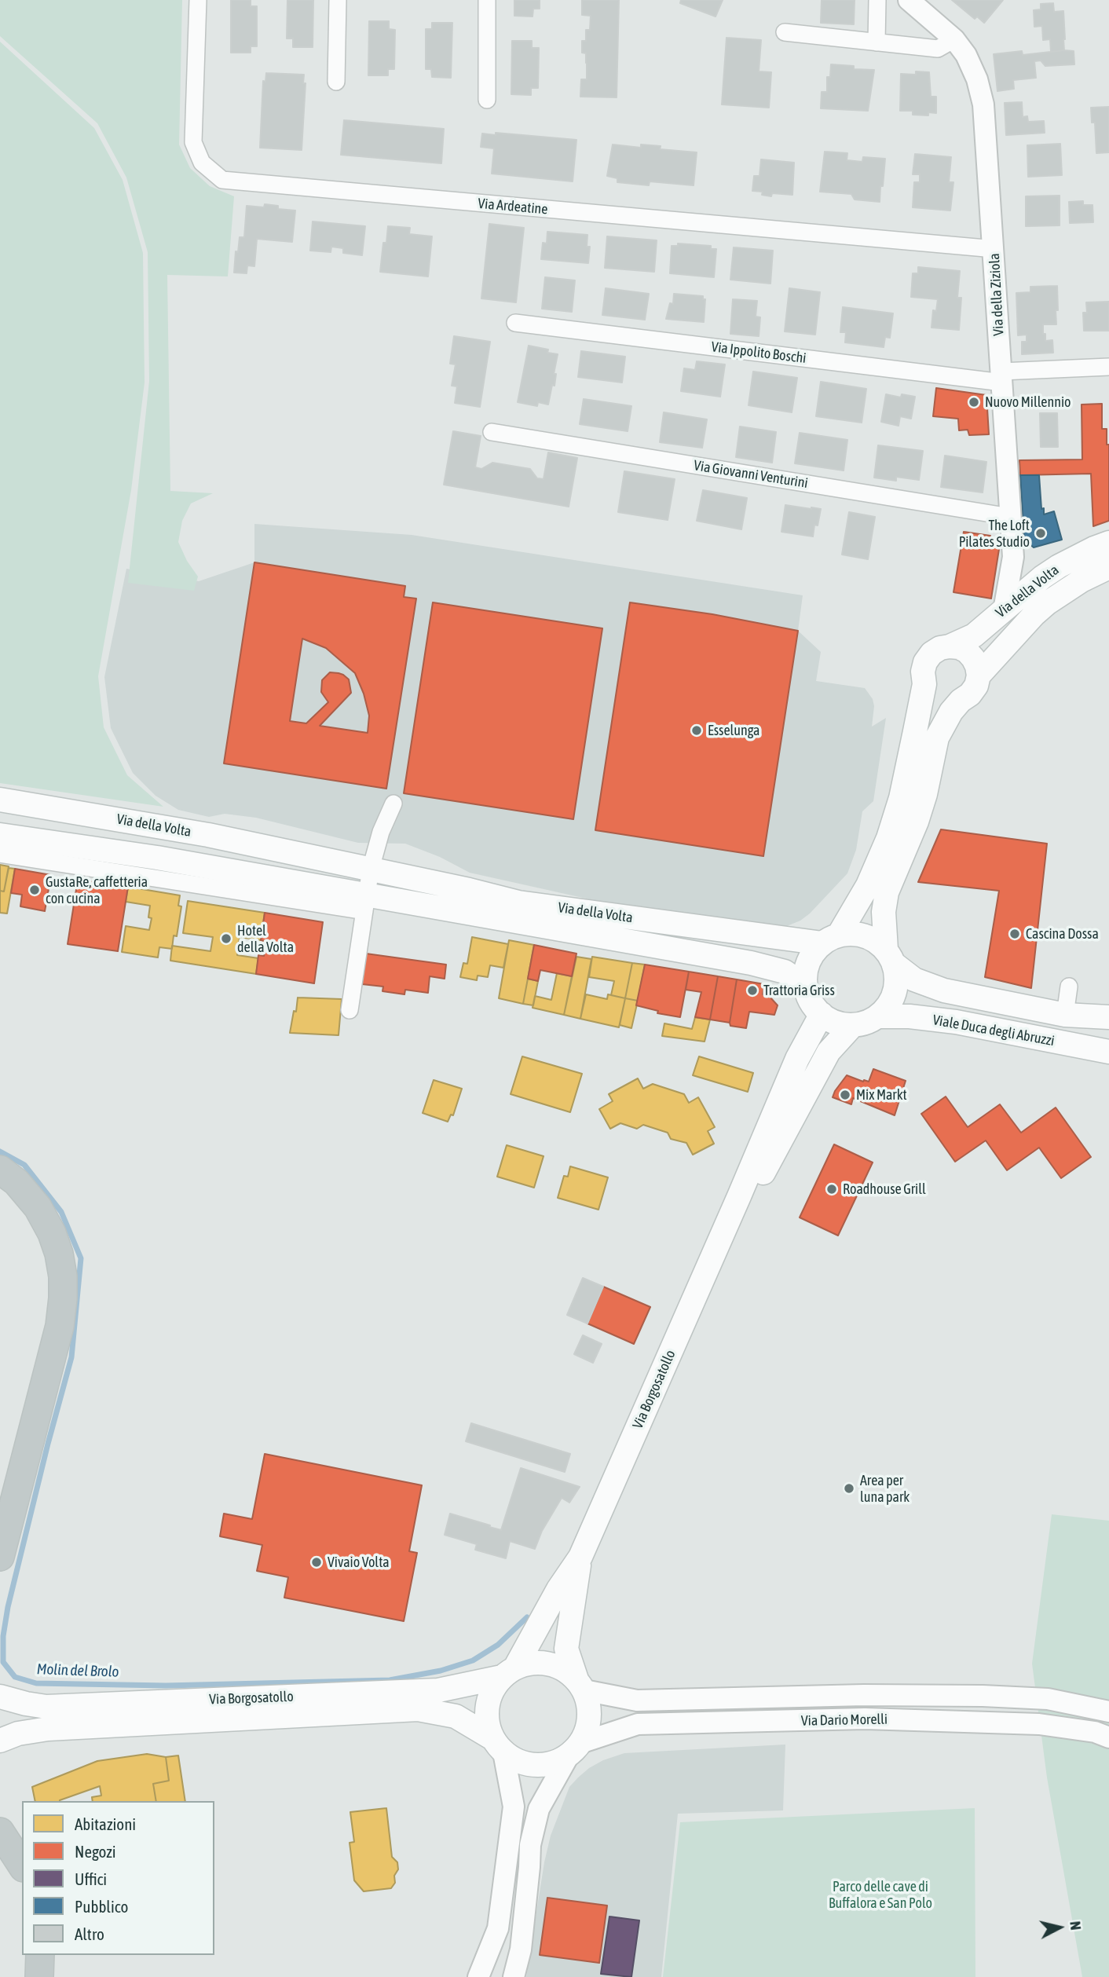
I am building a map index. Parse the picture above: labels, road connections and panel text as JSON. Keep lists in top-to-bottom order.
{
  "streets": {
    "main road": ["Via della Volta", "Viale Duca degli Abruzzi", "Via Borgosatollo"],
    "street": [
      "Via Ardeatine",
      "Via della Ziziola",
      "Via Ippolito Boschi",
      "Via Giovanni Venturini",
      "Via Dario Morelli"
    ]
  },
  "crossings": [
    ["Via Ardeatine", "Via della Ziziola"],
    ["Via della Ziziola", "Via Ippolito Boschi"],
    ["Via della Ziziola", "Via Giovanni Venturini"],
    ["Via della Volta", "Viale Duca degli Abruzzi"],
    ["Via della Volta", "Via Borgosatollo"],
    ["Viale Duca degli Abruzzi", "Via Borgosatollo"],
    ["Via Borgosatollo", "Via Dario Morelli"]
  ],
  "water": ["Molin del Brolo"],
  "parks": ["Parco delle cave di Buffalora e San Polo"],
  "places": [
    "Nuovo Millennio",
    "The Loft Pilates Studio",
    "Esselunga",
    "GustaRe, caffetteria con cucina",
    "Cascina Dossa",
    "Hotel della Volta",
    "Trattoria Griss",
    "Mix Markt",
    "Roadhouse Grill",
    "Area per luna park",
    "Vivaio Volta"
  ],
  "legend": [
    "Abitazioni",
    "Negozi",
    "Uffici",
    "Pubblico",
    "Altro"
  ],
  "north": "right"
}
